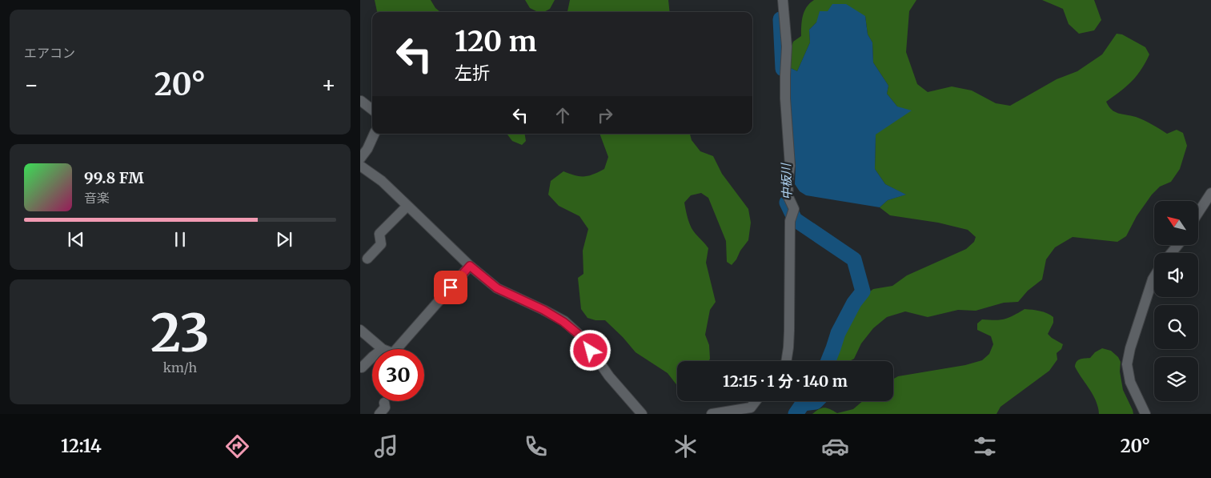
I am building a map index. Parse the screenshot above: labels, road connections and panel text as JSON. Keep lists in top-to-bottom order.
{
  "water": ["中板川"],
  "north": "top left",
  "page": {
    "tile": [
      "エアコン",
      ["23", "km/h"]
    ],
    "turn": ["120 m", "左折"],
    "heat": ["−", "20°", "+"],
    "song": ["99.8 FM", "音楽"],
    "limit": "30",
    "trip": "12:15 · 1 分 · 140 m",
    "tabs": ["12:14", "20°"]
  }
}
